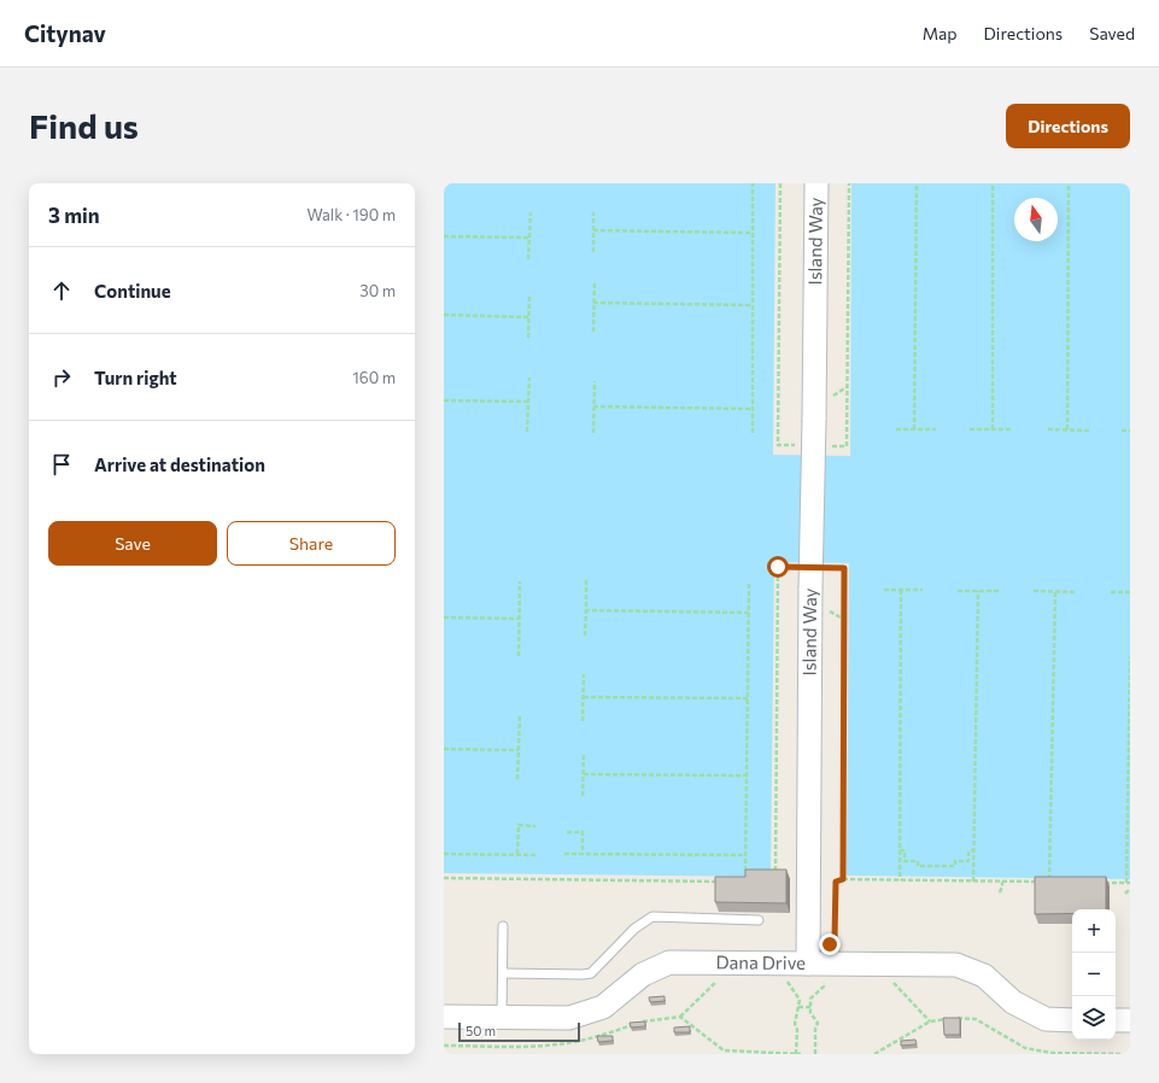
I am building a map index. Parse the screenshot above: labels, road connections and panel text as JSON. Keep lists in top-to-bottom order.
{
  "streets": {
    "street": ["Island Way", "Dana Drive"]
  },
  "crossings": [
    ["Island Way", "Dana Drive"]
  ],
  "scale_bar": "50 m",
  "north": "top",
  "page": {
    "header": "Citynav",
    "nav": ["Map", "Directions", "Saved"],
    "buttons": [
      "Directions",
      ["Save", "Share"]
    ],
    "title": "Find us",
    "heading": ["3 min", "Walk · 190 m"],
    "list": [
      ["Continue", "30 m"],
      ["Turn right", "160 m"],
      "Arrive at destination"
    ],
    "map_buttons": ["+", "−"],
    "scale": "50 m"
  }
}
